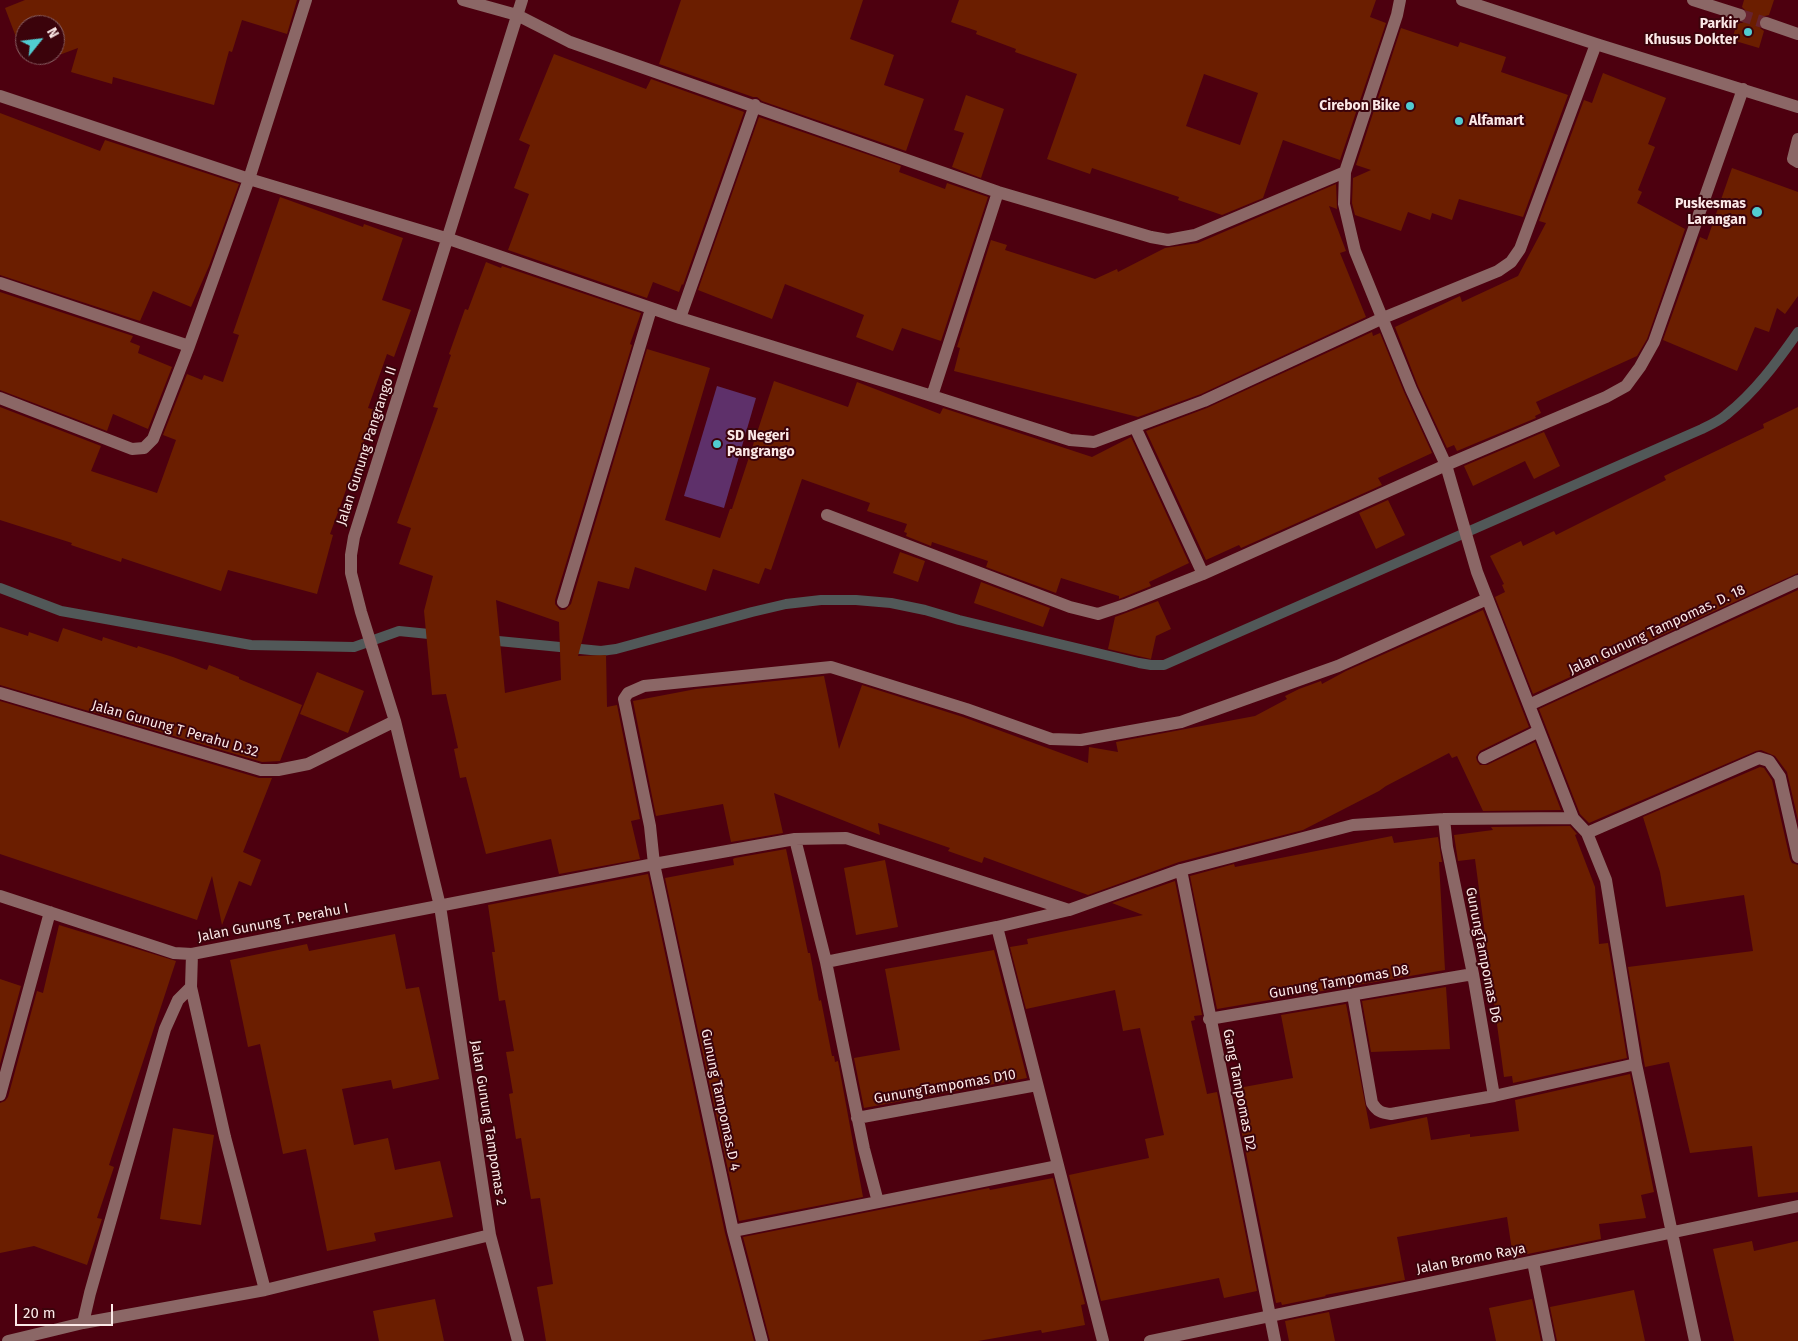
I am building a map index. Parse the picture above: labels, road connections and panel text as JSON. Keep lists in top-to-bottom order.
{
  "streets": {
    "street": [
      "Jalan Gunung Pangrango II",
      "Jalan Gunung Tampomas. D. 18",
      "Jalan Gunung T Perahu D.32",
      "Jalan Gunung T. Perahu I",
      "GunungTampomas D6",
      "Gunung Tampomas D8",
      "GunungTampomas D10",
      "Gang Tampomas D2",
      "Gunung Tampomas.D 4",
      "Jalan Gunung Tampomas 2",
      "Jalan Bromo Raya"
    ]
  },
  "crossings": [
    ["Jalan Gunung Pangrango II", "Jalan Gunung T Perahu D.32"],
    ["Jalan Gunung Pangrango II", "Jalan Gunung T. Perahu I"],
    ["Jalan Gunung Pangrango II", "Jalan Gunung Tampomas 2"],
    ["Jalan Gunung T. Perahu I", "Gunung Tampomas.D 4"],
    ["Jalan Gunung T. Perahu I", "Jalan Gunung Tampomas 2"],
    ["GunungTampomas D6", "Gunung Tampomas D8"],
    ["Gunung Tampomas D8", "Gang Tampomas D2"],
    ["Gang Tampomas D2", "Jalan Bromo Raya"]
  ],
  "places": [
    "Parkir Khusus Dokter",
    "Cirebon Bike",
    "Alfamart",
    "Puskesmas Larangan",
    "SD Negeri Pangrango"
  ],
  "scale_bar": "20 m",
  "north": "top right"
}
